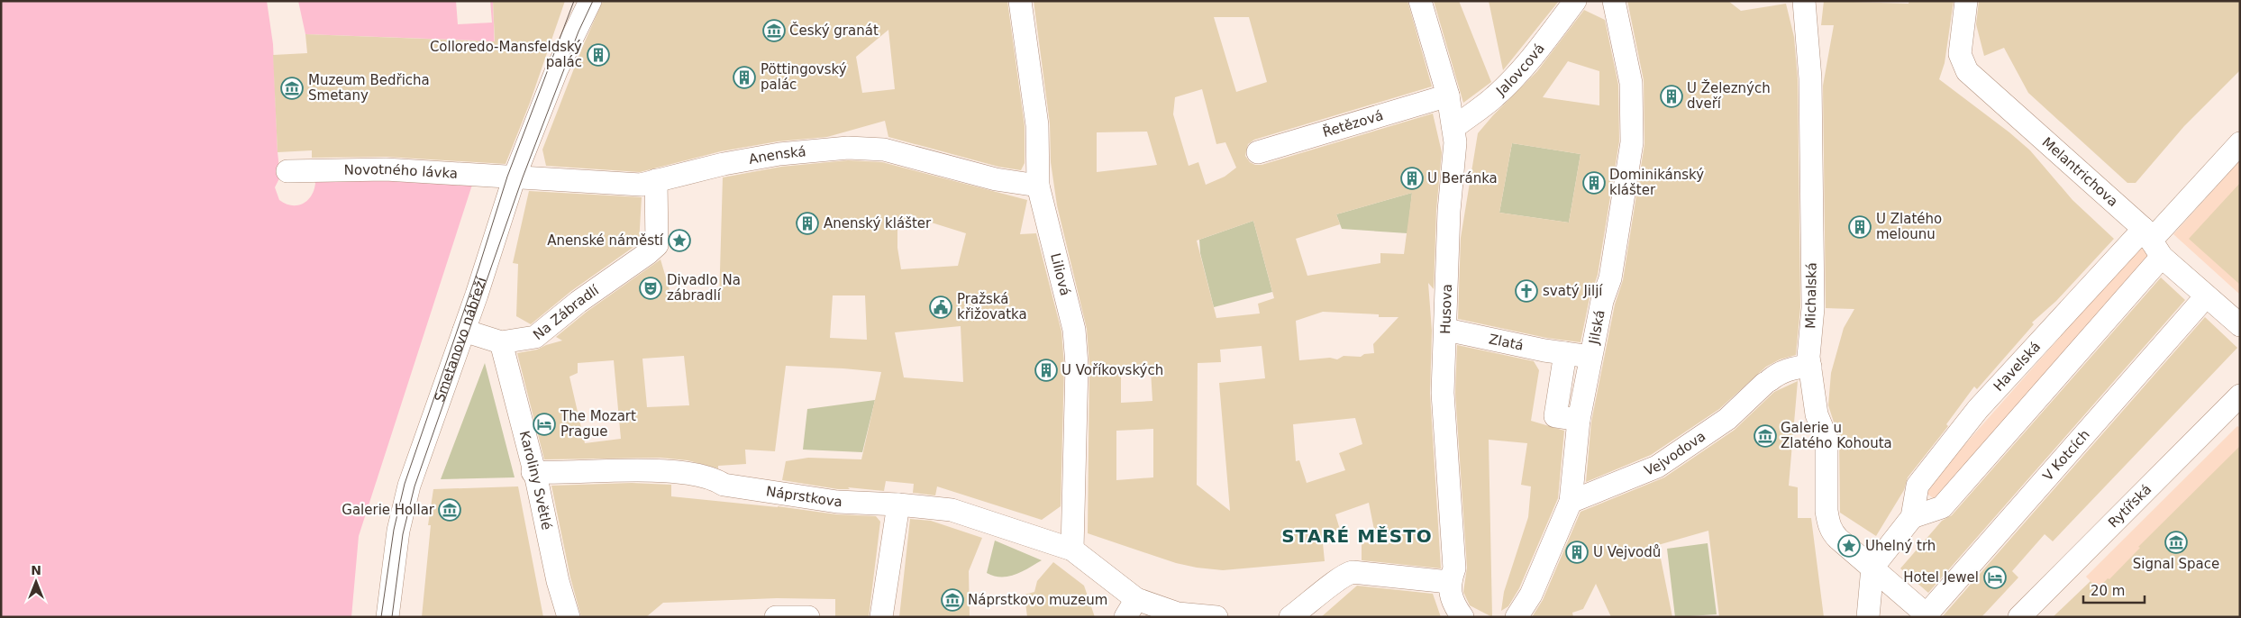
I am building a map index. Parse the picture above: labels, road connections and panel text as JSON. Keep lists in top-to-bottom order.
{
  "streets": {
    "street": [
      "Jalovcová",
      "Řetězová",
      "Anenská",
      "Novotného lávka",
      "Melantrichova",
      "Liliová",
      "Michalská",
      "Husova",
      "Na Zábradlí",
      "Jilská",
      "Smetanovo nábřeží",
      "Zlatá",
      "Havelská",
      "Vejvodova",
      "V Kotcích",
      "Karoliny Světlé",
      "Náprstkova",
      "Rytířská"
    ]
  },
  "crossings": [
    ["Jalovcová", "Husova"],
    ["Řetězová", "Husova"],
    ["Anenská", "Novotného lávka"],
    ["Anenská", "Liliová"],
    ["Anenská", "Na Zábradlí"],
    ["Anenská", "Smetanovo nábřeží"],
    ["Novotného lávka", "Smetanovo nábřeží"],
    ["Melantrichova", "Havelská"],
    ["Melantrichova", "V Kotcích"],
    ["Liliová", "Náprstkova"],
    ["Michalská", "Havelská"],
    ["Michalská", "Vejvodova"],
    ["Husova", "Zlatá"],
    ["Na Zábradlí", "Smetanovo nábřeží"],
    ["Na Zábradlí", "Karoliny Světlé"],
    ["Jilská", "Zlatá"],
    ["Jilská", "Vejvodova"],
    ["Karoliny Světlé", "Náprstkova"]
  ],
  "districts": ["STARÉ MĚSTO"],
  "places": {
    "museum": [
      "Český granát",
      "Muzeum Bedřicha Smetany",
      "Galerie u Zlatého Kohouta",
      "Galerie Hollar",
      "Signal Space",
      "Náprstkovo muzeum"
    ],
    "building": [
      "Colloredo-Mansfeldský palác",
      "Pöttingovský palác",
      "U Železných dveří",
      "U Beránka",
      "Dominikánský klášter",
      "Anenský klášter",
      "U Zlatého melounu",
      "U Voříkovských",
      "U Vejvodů"
    ],
    "place": ["Anenské náměstí", "Uhelný trh"],
    "theatre": ["Divadlo Na zábradlí"],
    "church": ["svatý Jiljí"],
    "public building": ["Pražská křižovatka"],
    "hotel": ["The Mozart Prague", "Hotel Jewel"]
  },
  "scale_bar": "20 m",
  "north": "top"
}
